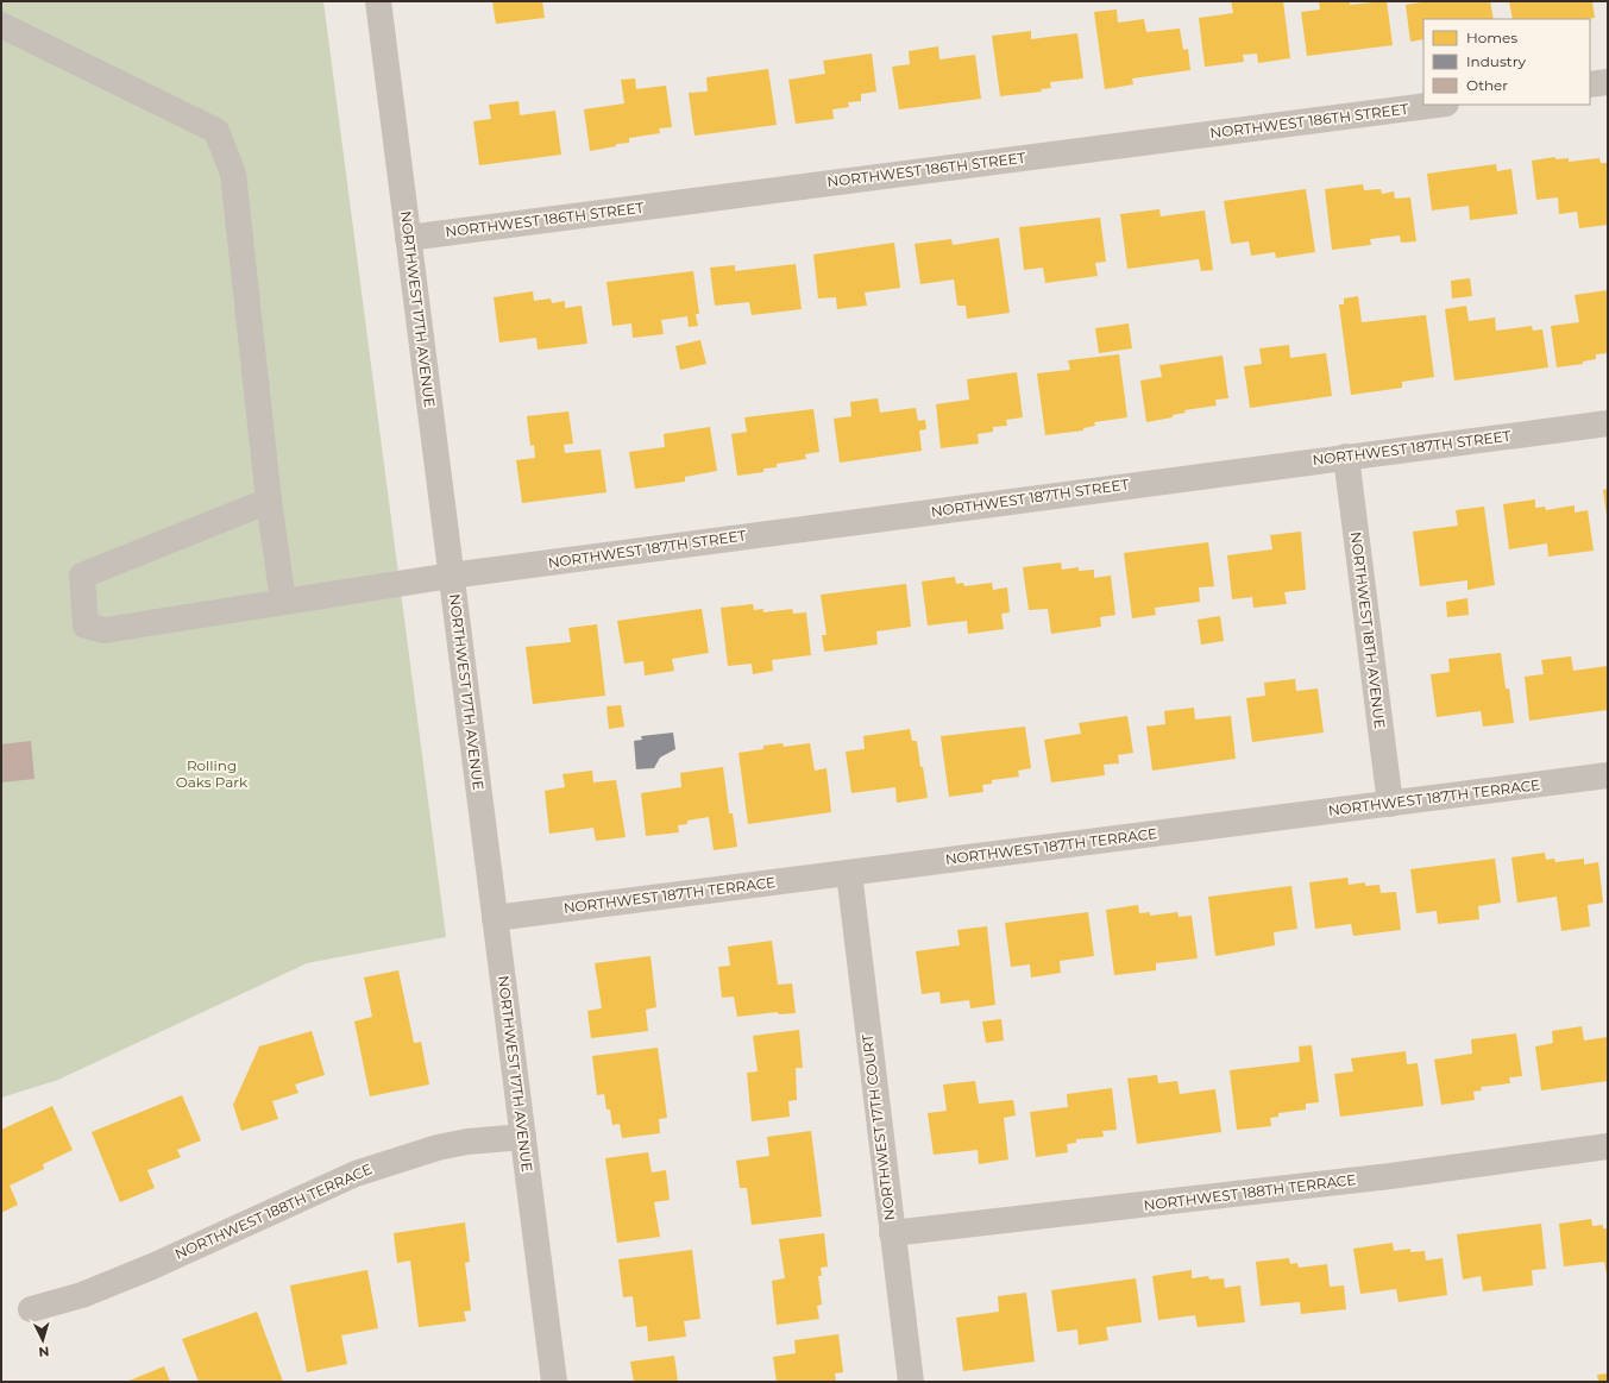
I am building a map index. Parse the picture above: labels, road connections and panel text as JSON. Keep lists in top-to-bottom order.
{
  "streets": {
    "street": [
      "NORTHWEST 186TH STREET",
      "NORTHWEST 17TH AVENUE",
      "NORTHWEST 187TH STREET",
      "NORTHWEST 18TH AVENUE",
      "NORTHWEST 187TH TERRACE",
      "NORTHWEST 17TH COURT",
      "NORTHWEST 188TH TERRACE"
    ]
  },
  "crossings": [
    ["NORTHWEST 186TH STREET", "NORTHWEST 17TH AVENUE"],
    ["NORTHWEST 17TH AVENUE", "NORTHWEST 187TH STREET"],
    ["NORTHWEST 17TH AVENUE", "NORTHWEST 187TH TERRACE"],
    ["NORTHWEST 17TH AVENUE", "NORTHWEST 188TH TERRACE"],
    ["NORTHWEST 187TH STREET", "NORTHWEST 18TH AVENUE"],
    ["NORTHWEST 18TH AVENUE", "NORTHWEST 187TH TERRACE"],
    ["NORTHWEST 187TH TERRACE", "NORTHWEST 17TH COURT"],
    ["NORTHWEST 17TH COURT", "NORTHWEST 188TH TERRACE"]
  ],
  "parks": ["Rolling Oaks Park"],
  "legend": ["Homes", "Industry", "Other"],
  "north": "bottom"
}
